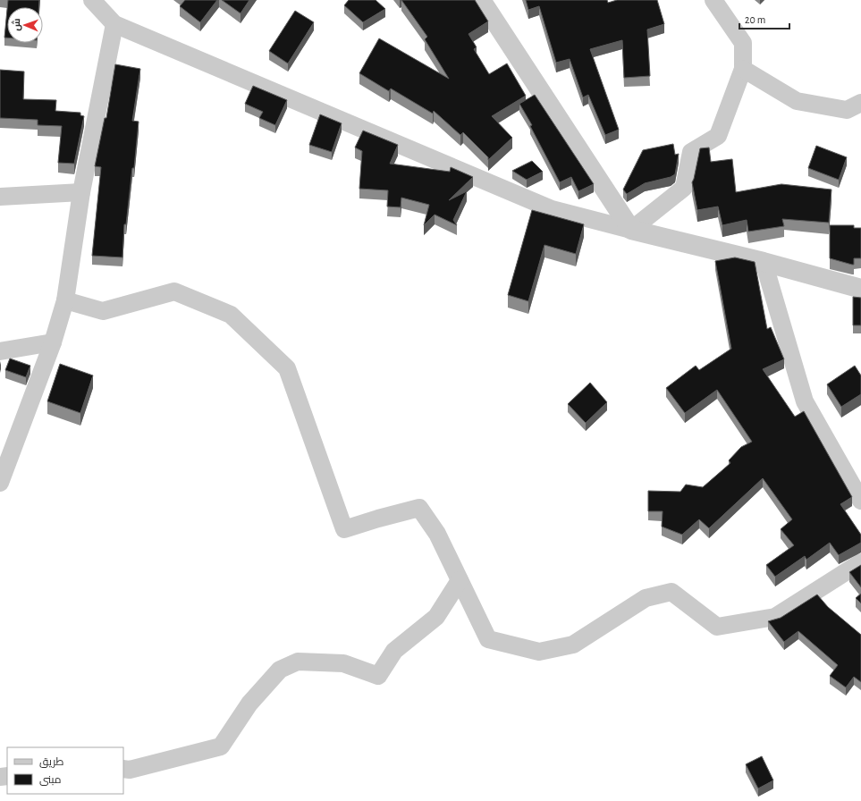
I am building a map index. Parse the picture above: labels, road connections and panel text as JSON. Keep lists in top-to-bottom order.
{
  "legend": ["طريق", "مبنى"],
  "scale_bar": "20 m",
  "north": "left"
}
